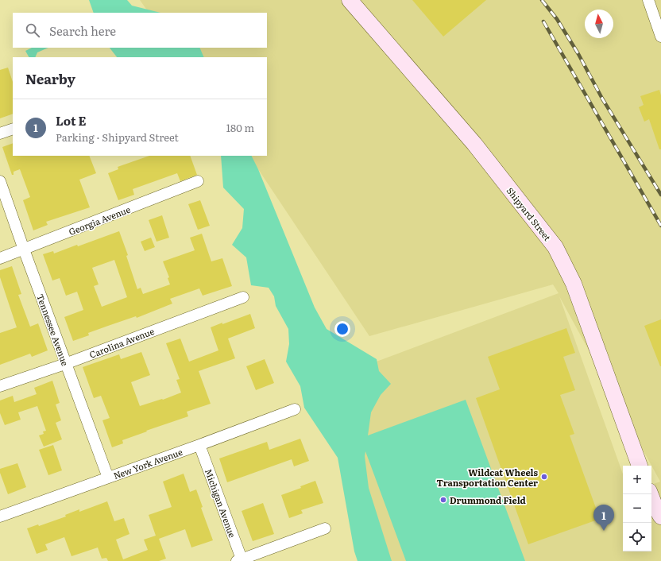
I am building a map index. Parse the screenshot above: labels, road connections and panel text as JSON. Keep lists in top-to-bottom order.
{
  "streets": {
    "street": [
      "Shipyard Street",
      "Georgia Avenue",
      "Tennessee Avenue",
      "Carolina Avenue",
      "New York Avenue",
      "Michigan Avenue"
    ]
  },
  "crossings": [
    ["Georgia Avenue", "Tennessee Avenue"],
    ["Tennessee Avenue", "Carolina Avenue"],
    ["Tennessee Avenue", "New York Avenue"],
    ["New York Avenue", "Michigan Avenue"]
  ],
  "places": ["Wildcat Wheels Transportation Center", "Drummond Field"],
  "north": "top",
  "page": {
    "search": "Search here",
    "heading": "Nearby",
    "list": [
      {
        "mark": "1",
        "name": "Lot E",
        "note": "Parking · Shipyard Street",
        "value": "180 m"
      }
    ],
    "map_buttons": ["+", "−"],
    "pins": "1"
  }
}
